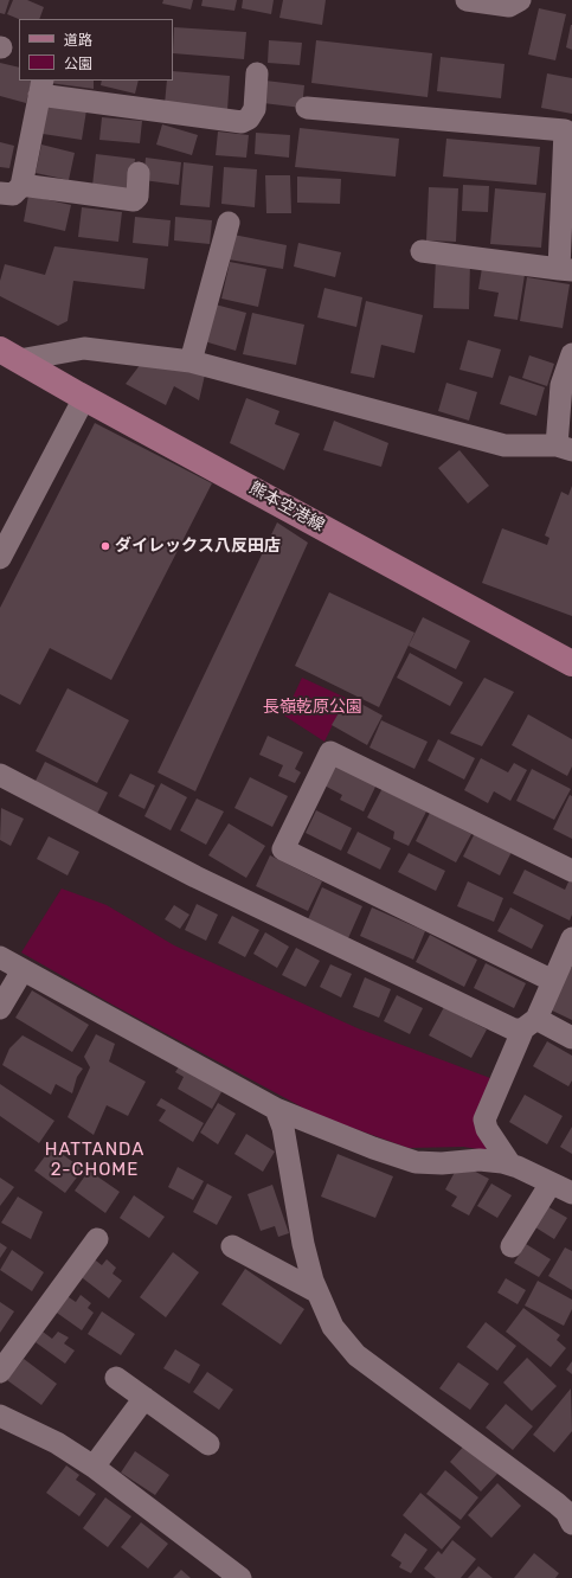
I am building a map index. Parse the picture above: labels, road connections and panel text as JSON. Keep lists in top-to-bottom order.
{
  "streets": {
    "main road": ["熊本空港線"]
  },
  "districts": ["HATTANDA 2-CHOME"],
  "parks": ["長嶺乾原公園"],
  "places": ["ダイレックス八反田店"],
  "legend": ["道路", "公園"]
}
